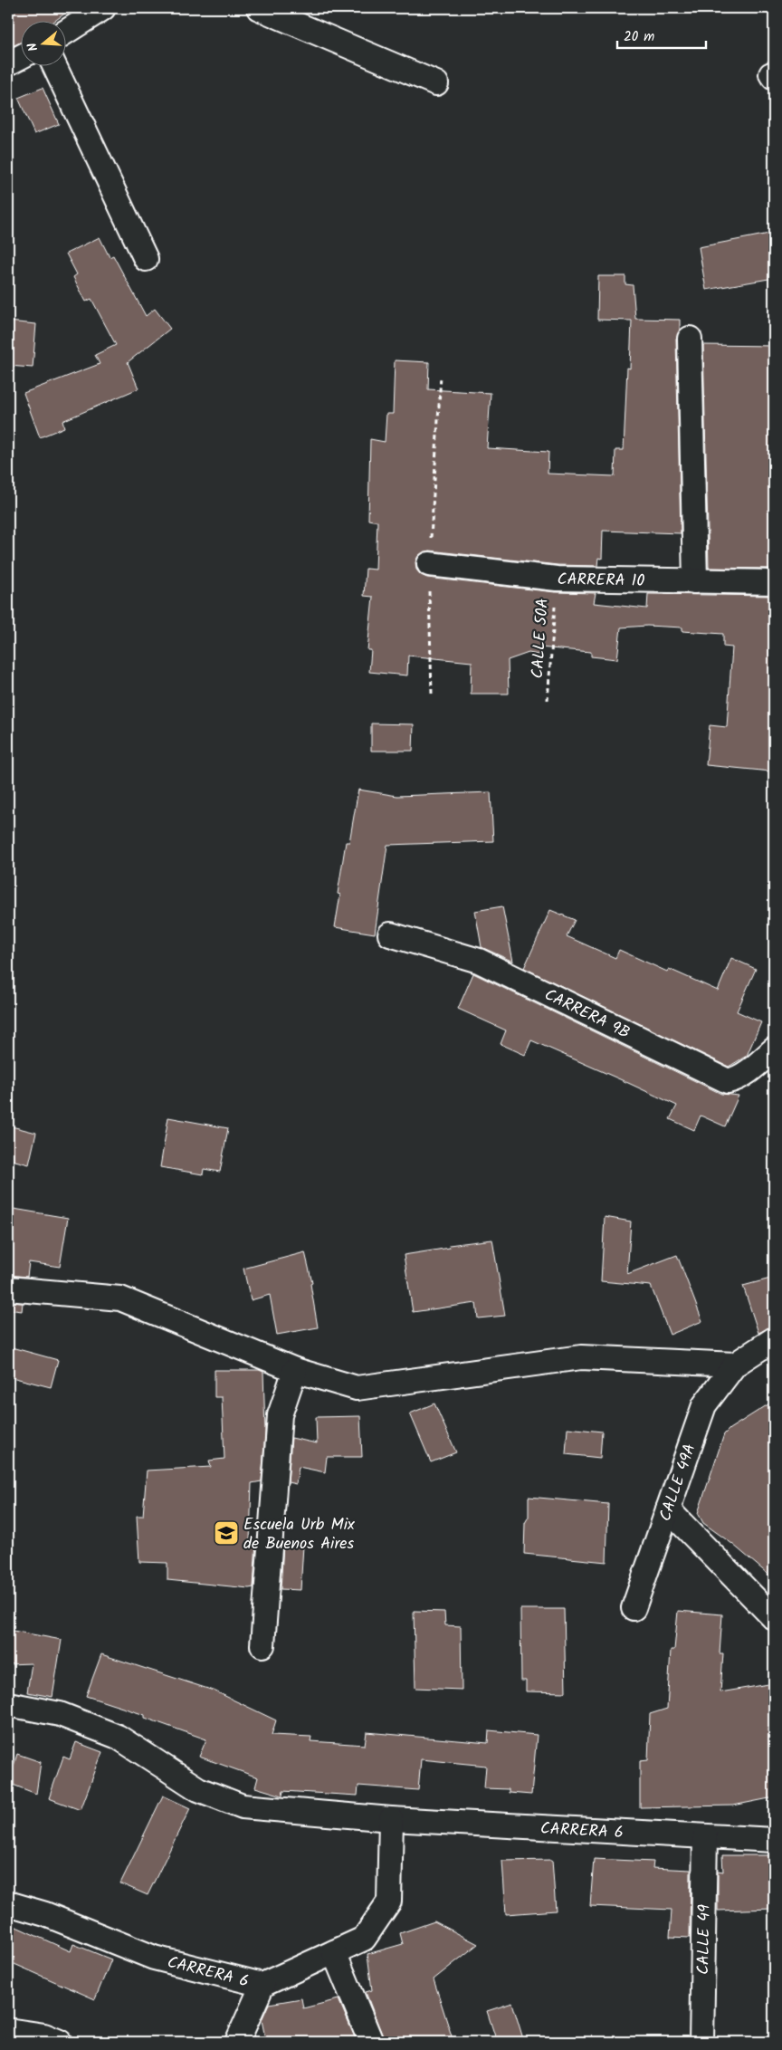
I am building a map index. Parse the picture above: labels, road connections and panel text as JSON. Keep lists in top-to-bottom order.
{
  "streets": {
    "street": [
      "CARRERA 10",
      "CARRERA 9B",
      "CALLE 49A",
      "CARRERA 6",
      "CALLE 49"
    ],
    "path": ["CALLE 50A"]
  },
  "crossings": [
    ["CARRERA 10", "CALLE 50A"],
    ["CARRERA 6", "CALLE 49"]
  ],
  "places": {
    "school or university": ["Escuela Urb Mix de Buenos Aires"]
  },
  "scale_bar": "20 m",
  "north": "left"
}
